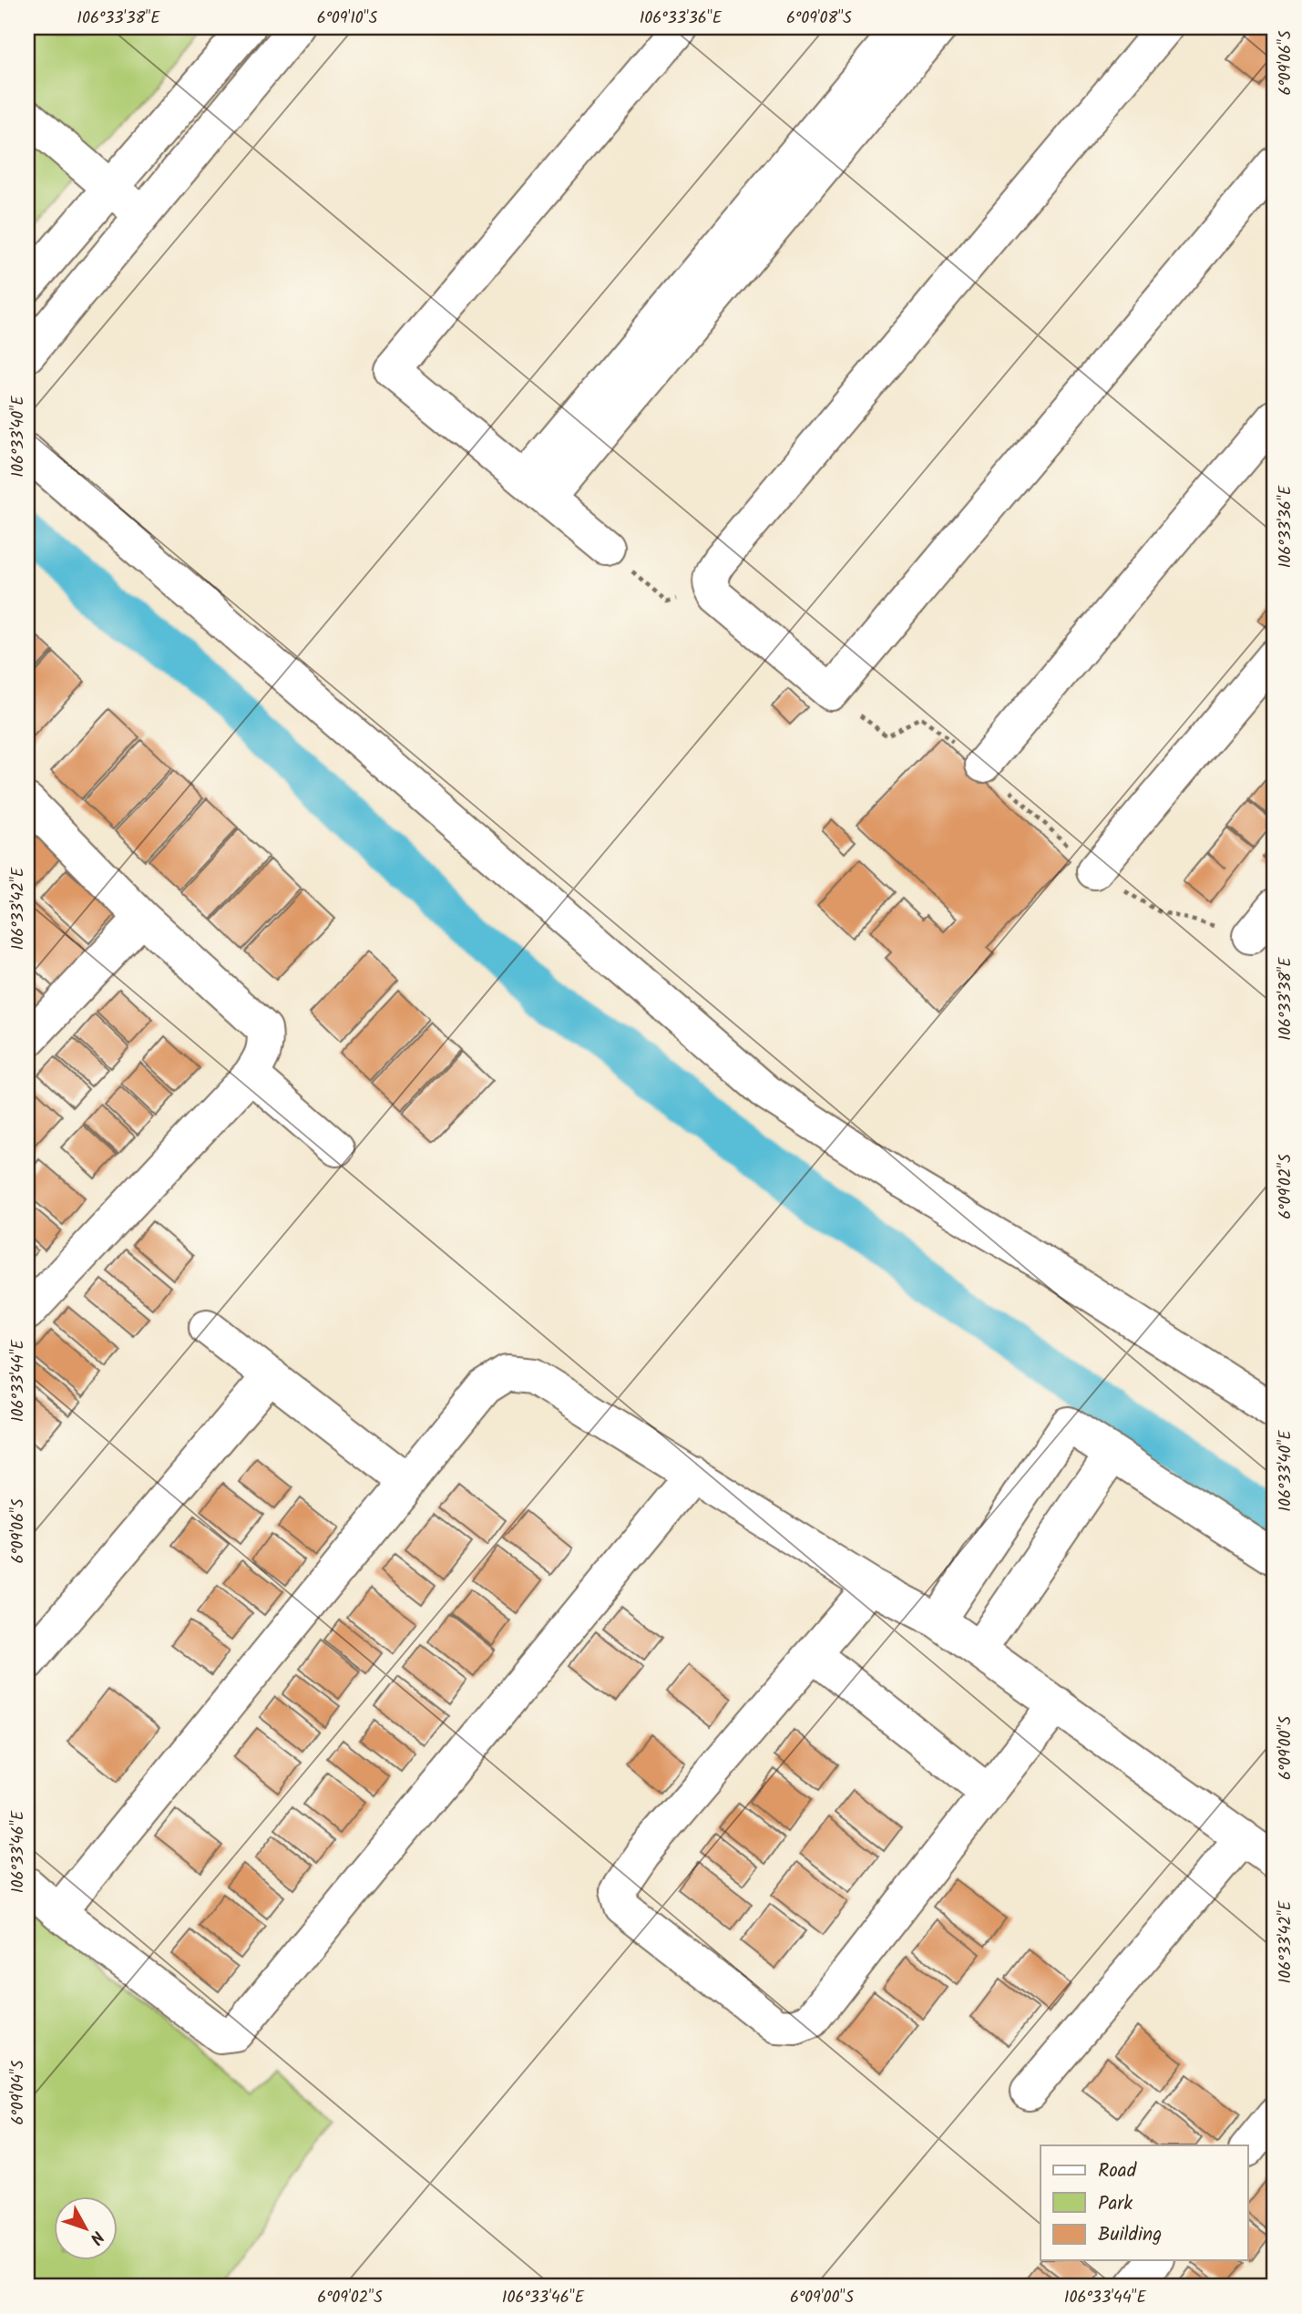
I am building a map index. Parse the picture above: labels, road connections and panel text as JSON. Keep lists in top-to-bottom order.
{
  "legend": ["Road", "Park", "Building"],
  "north": "bottom right",
  "coordinates": [
    "106°33'38\"E",
    "6°09'10\"S",
    "106°33'36\"E",
    "6°09'08\"S",
    "6°09'06\"S",
    "106°33'40\"E",
    "106°33'42\"E",
    "6°09'02\"S",
    "106°33'44\"E",
    "6°09'00\"S",
    "106°33'46\"E",
    "6°09'04\"S"
  ]
}
